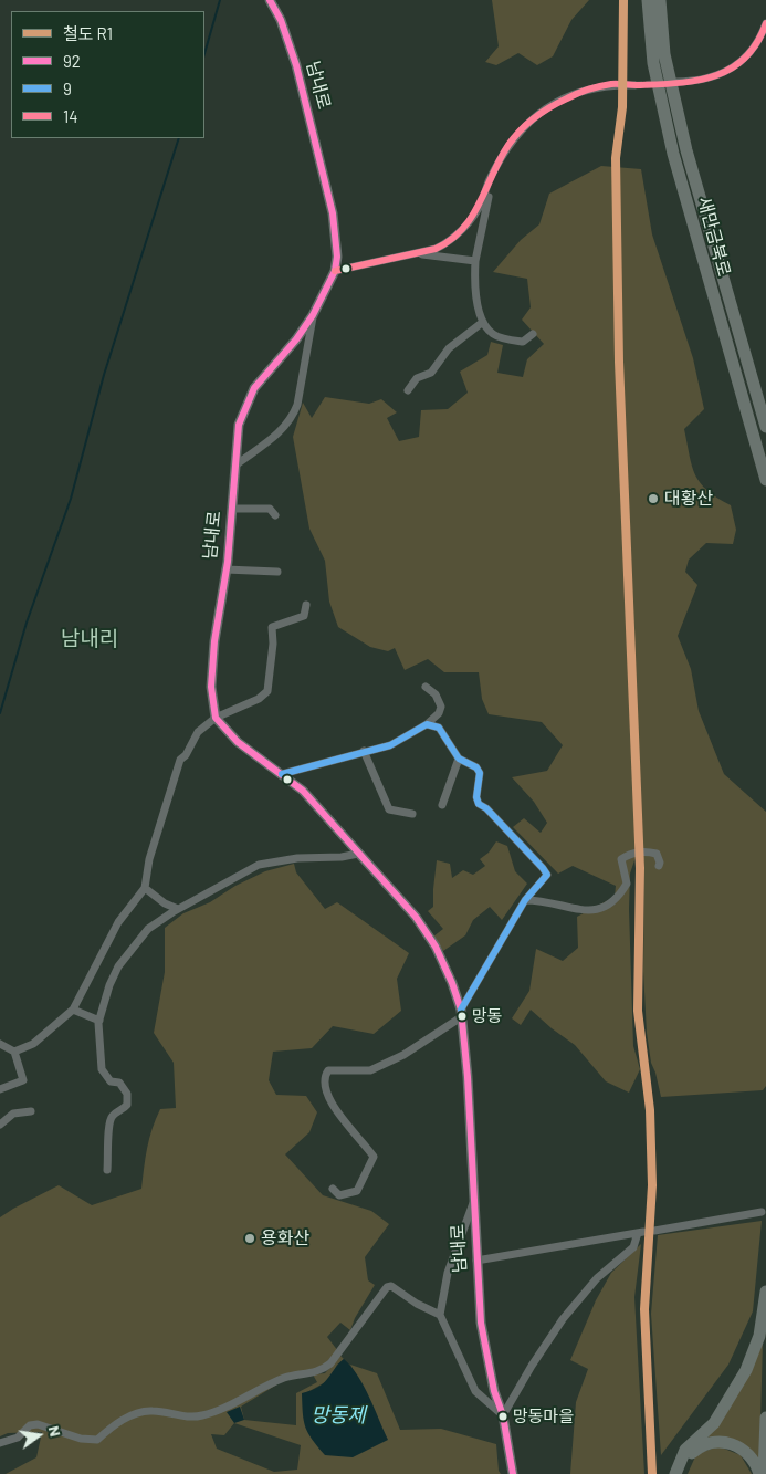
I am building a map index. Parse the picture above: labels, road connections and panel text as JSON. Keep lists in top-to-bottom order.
{
  "streets": {
    "highway": ["새만금북로"],
    "street": ["남내로"]
  },
  "districts": ["남내리"],
  "water": ["망동제"],
  "places": [
    "대황산",
    "망동",
    "용화산",
    "망동마을"
  ],
  "lines": [
    "rail line R1",
    "transit line 92",
    "transit line 14",
    "transit line 9"
  ],
  "legend": [
    "철도 R1",
    "92",
    "9",
    "14"
  ],
  "north": "right"
}
